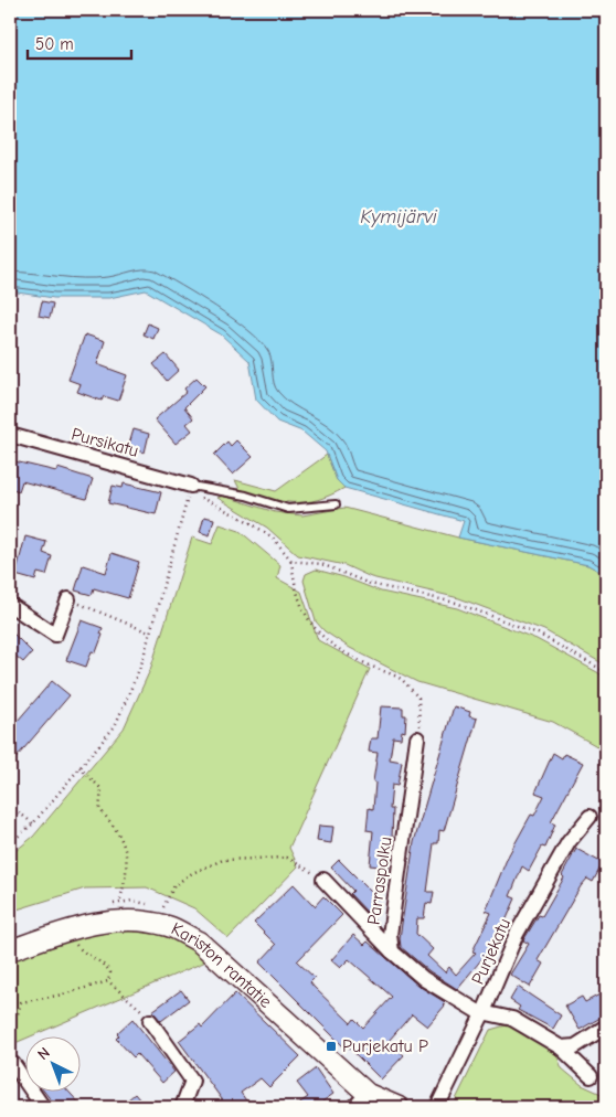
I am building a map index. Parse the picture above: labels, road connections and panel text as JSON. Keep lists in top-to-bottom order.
{
  "streets": {
    "street": [
      "Pursikatu",
      "Parraspolku",
      "Purjekatu",
      "Kariston rantatie"
    ]
  },
  "crossings": [
    ["Parraspolku", "Purjekatu"]
  ],
  "water": ["Kymijärvi"],
  "places": {
    "transit": ["Purjekatu P"]
  },
  "scale_bar": "50 m",
  "north": "top left"
}
